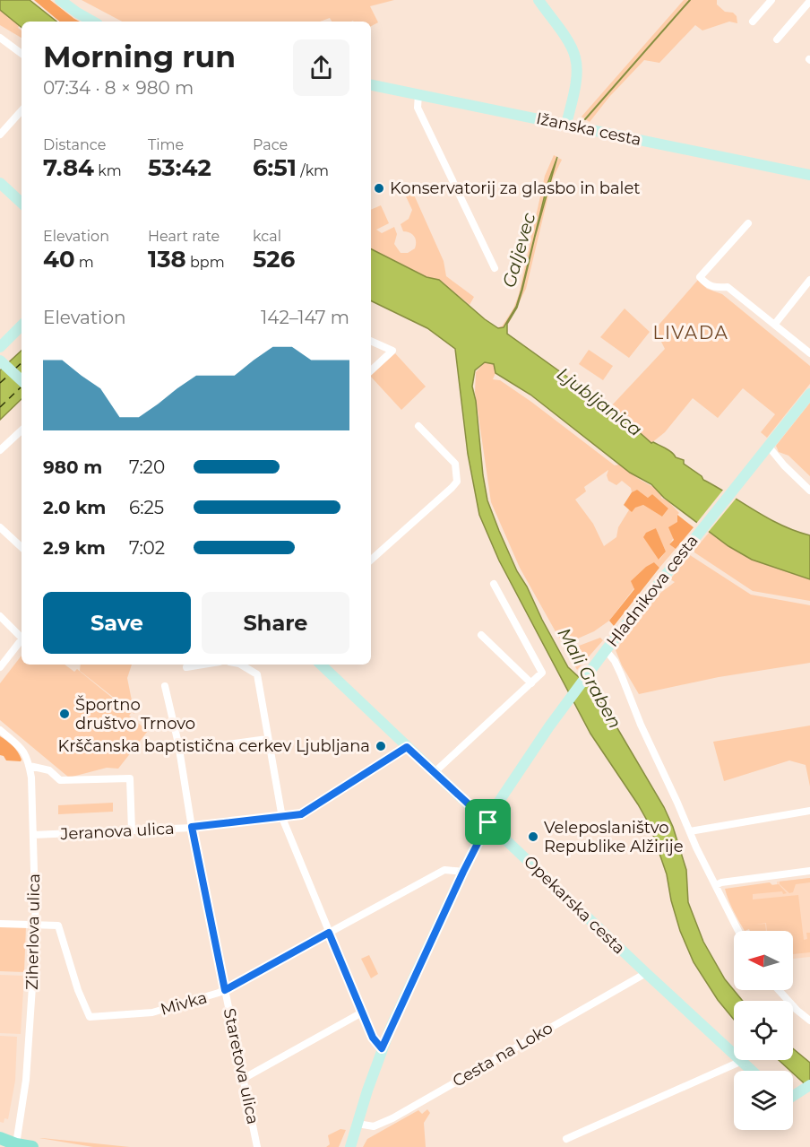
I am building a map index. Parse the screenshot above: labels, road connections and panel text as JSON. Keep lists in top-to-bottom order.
{
  "streets": {
    "main road": ["Ižanska cesta", "Hladnikova cesta", "Opekarska cesta"],
    "street": [
      "Jeranova ulica",
      "Ziherlova ulica",
      "Mivka",
      "Cesta na Loko",
      "Staretova ulica"
    ]
  },
  "crossings": [
    ["Hladnikova cesta", "Opekarska cesta"],
    ["Hladnikova cesta", "Mivka"],
    ["Hladnikova cesta", "Cesta na Loko"],
    ["Jeranova ulica", "Opekarska cesta"],
    ["Jeranova ulica", "Ziherlova ulica"],
    ["Jeranova ulica", "Staretova ulica"],
    ["Opekarska cesta", "Cesta na Loko"],
    ["Ziherlova ulica", "Mivka"],
    ["Mivka", "Staretova ulica"]
  ],
  "districts": ["LIVADA"],
  "water": ["Galjevec", "Ljubljanica", "Mali Graben"],
  "places": [
    "Konservatorij za glasbo in balet",
    "Športno društvo Trnovo",
    "Krščanska baptistična cerkev Ljubljana",
    "Veleposlaništvo Republike Alžirije"
  ],
  "north": "left",
  "page": {
    "heading": ["Morning run", "07:34 · 8 × 980 m"],
    "stats": [
      ["Distance", "7.84 km"],
      ["Time", "53:42"],
      ["Pace", "6:51 /km"],
      ["Elevation", "40 m"],
      ["Heart rate", "138 bpm"],
      ["kcal", "526"]
    ],
    "chart": ["Elevation", "142–147 m"],
    "list": [
      {
        "name": "980 m",
        "note": "7:20"
      },
      {
        "name": "2.0 km",
        "note": "6:25"
      },
      {
        "name": "2.9 km",
        "note": "7:02"
      }
    ],
    "buttons": ["Save", "Share"]
  }
}
